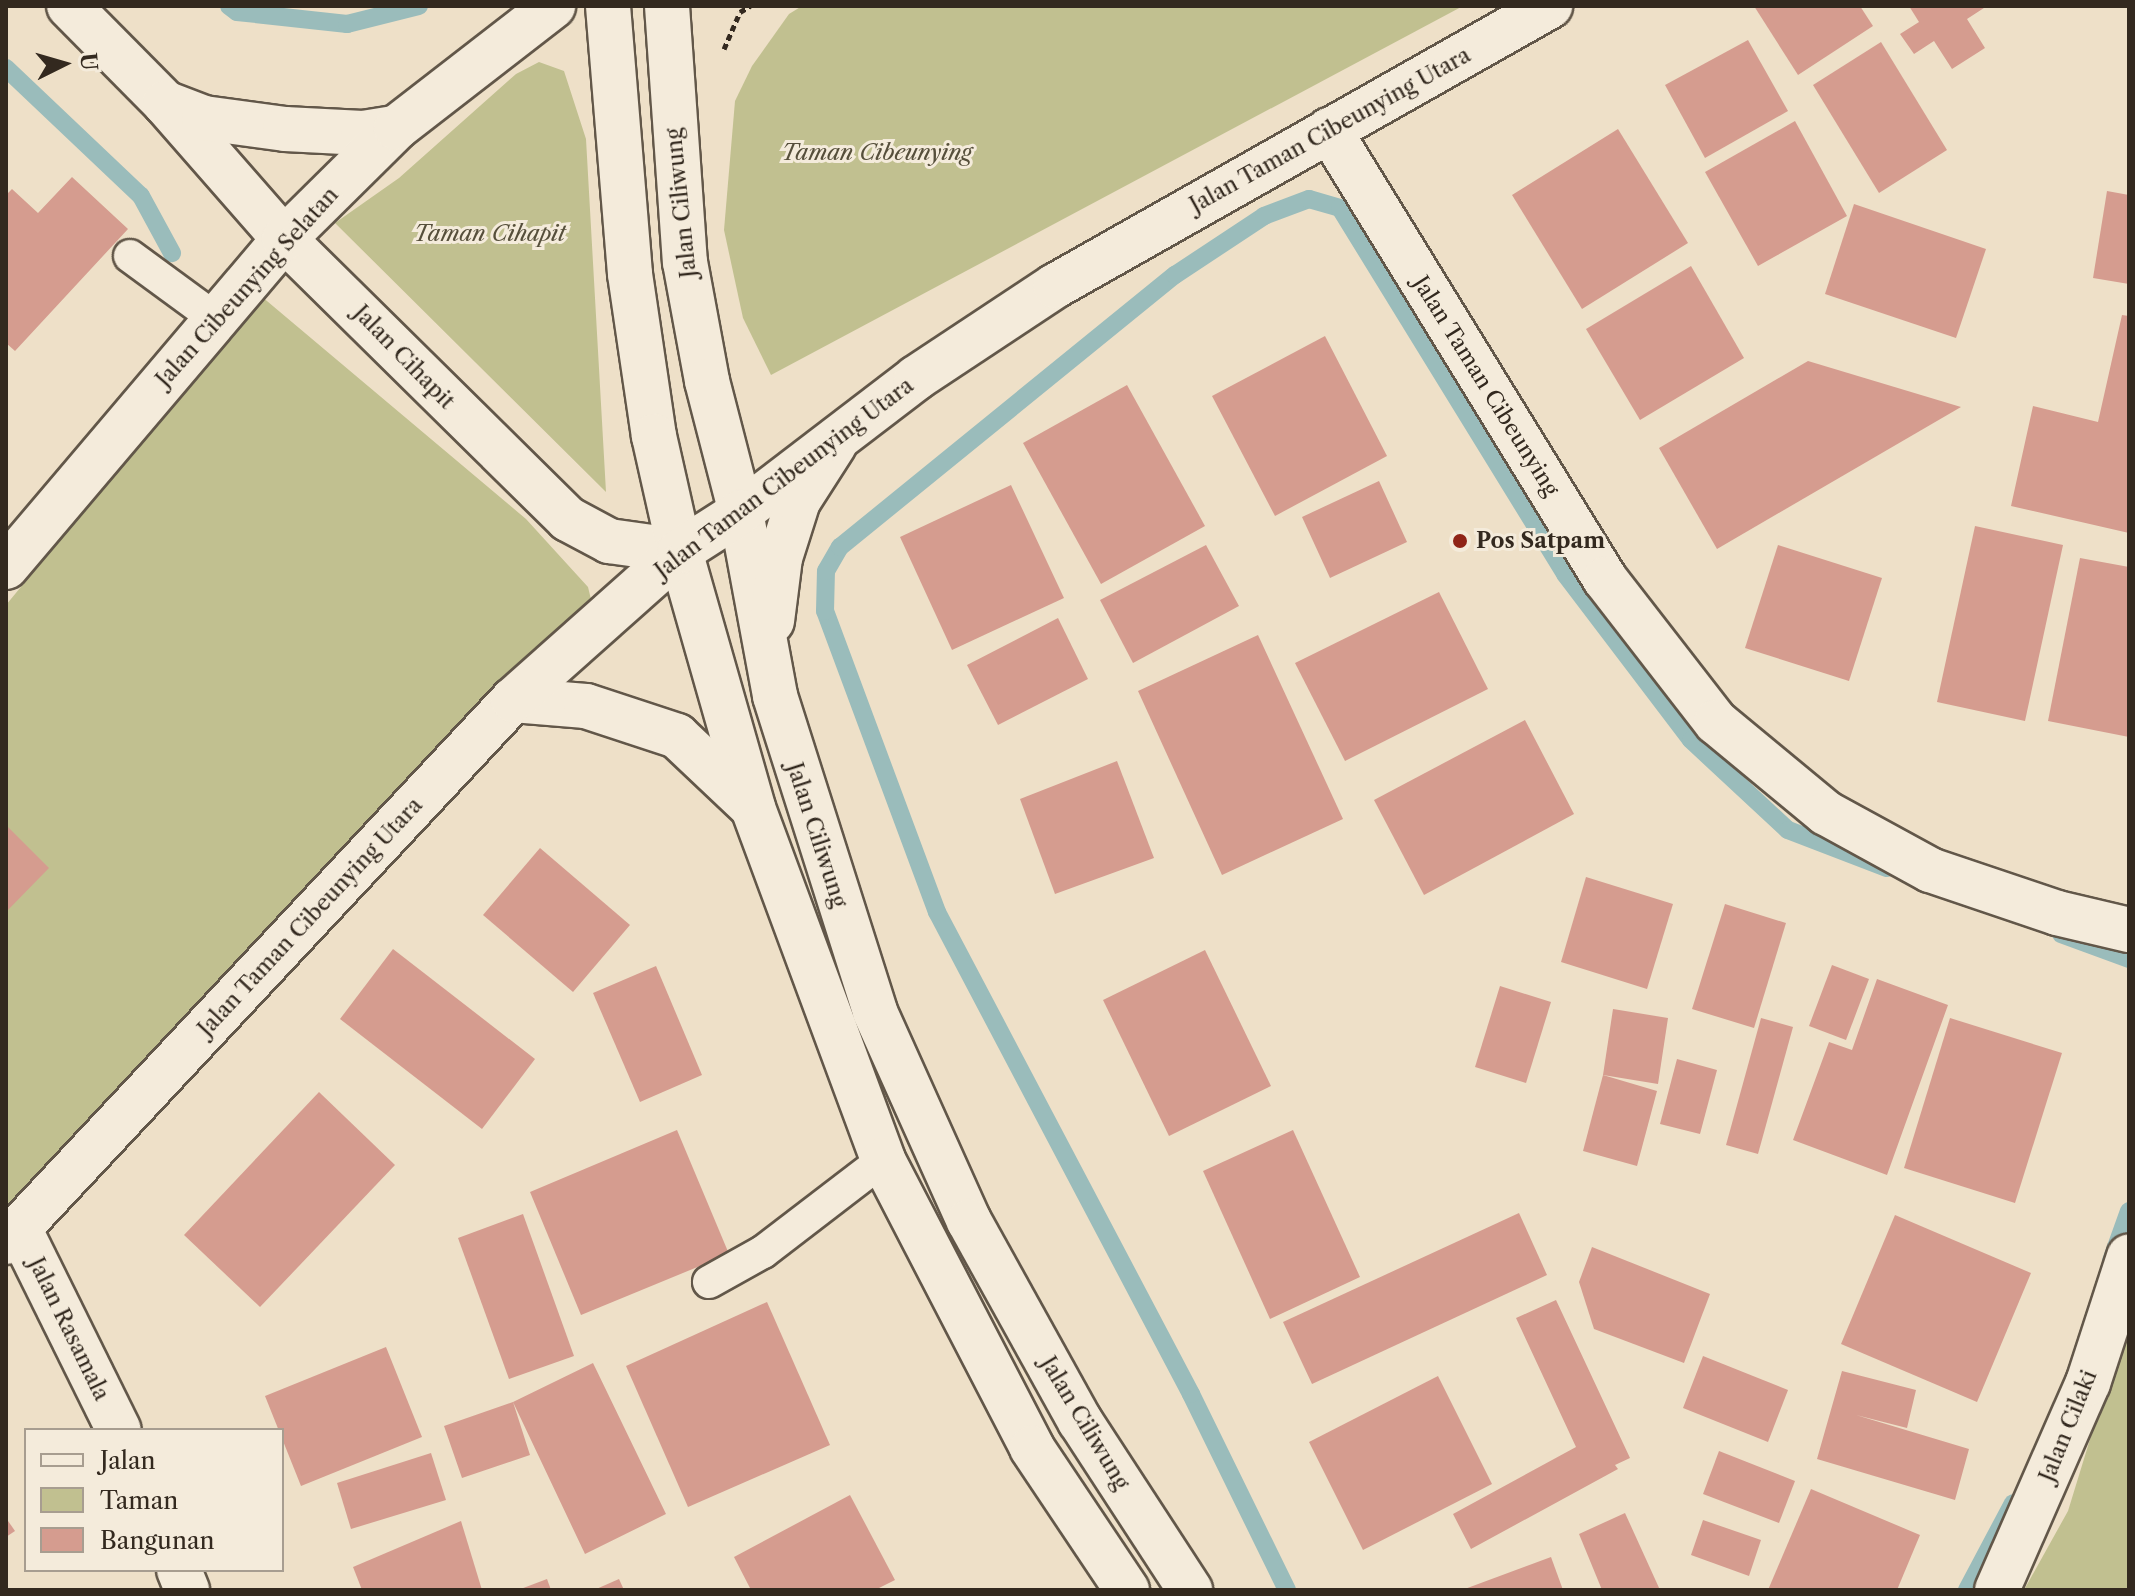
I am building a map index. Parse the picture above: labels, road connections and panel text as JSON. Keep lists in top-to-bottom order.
{
  "streets": {
    "street": [
      "Jalan Taman Cibeunying Utara",
      "Jalan Ciliwung",
      "Jalan Cibeunying Selatan",
      "Jalan Cihapit",
      "Jalan Taman Cibeunying",
      "Jalan Rasamala",
      "Jalan Cilaki"
    ]
  },
  "crossings": [
    ["Jalan Taman Cibeunying Utara", "Jalan Ciliwung"],
    ["Jalan Taman Cibeunying Utara", "Jalan Cihapit"],
    ["Jalan Taman Cibeunying Utara", "Jalan Taman Cibeunying"],
    ["Jalan Taman Cibeunying Utara", "Jalan Rasamala"],
    ["Jalan Cibeunying Selatan", "Jalan Cihapit"]
  ],
  "parks": ["Taman Cibeunying", "Taman Cihapit"],
  "places": ["Pos Satpam"],
  "legend": ["Jalan", "Taman", "Bangunan"],
  "north": "right"
}
